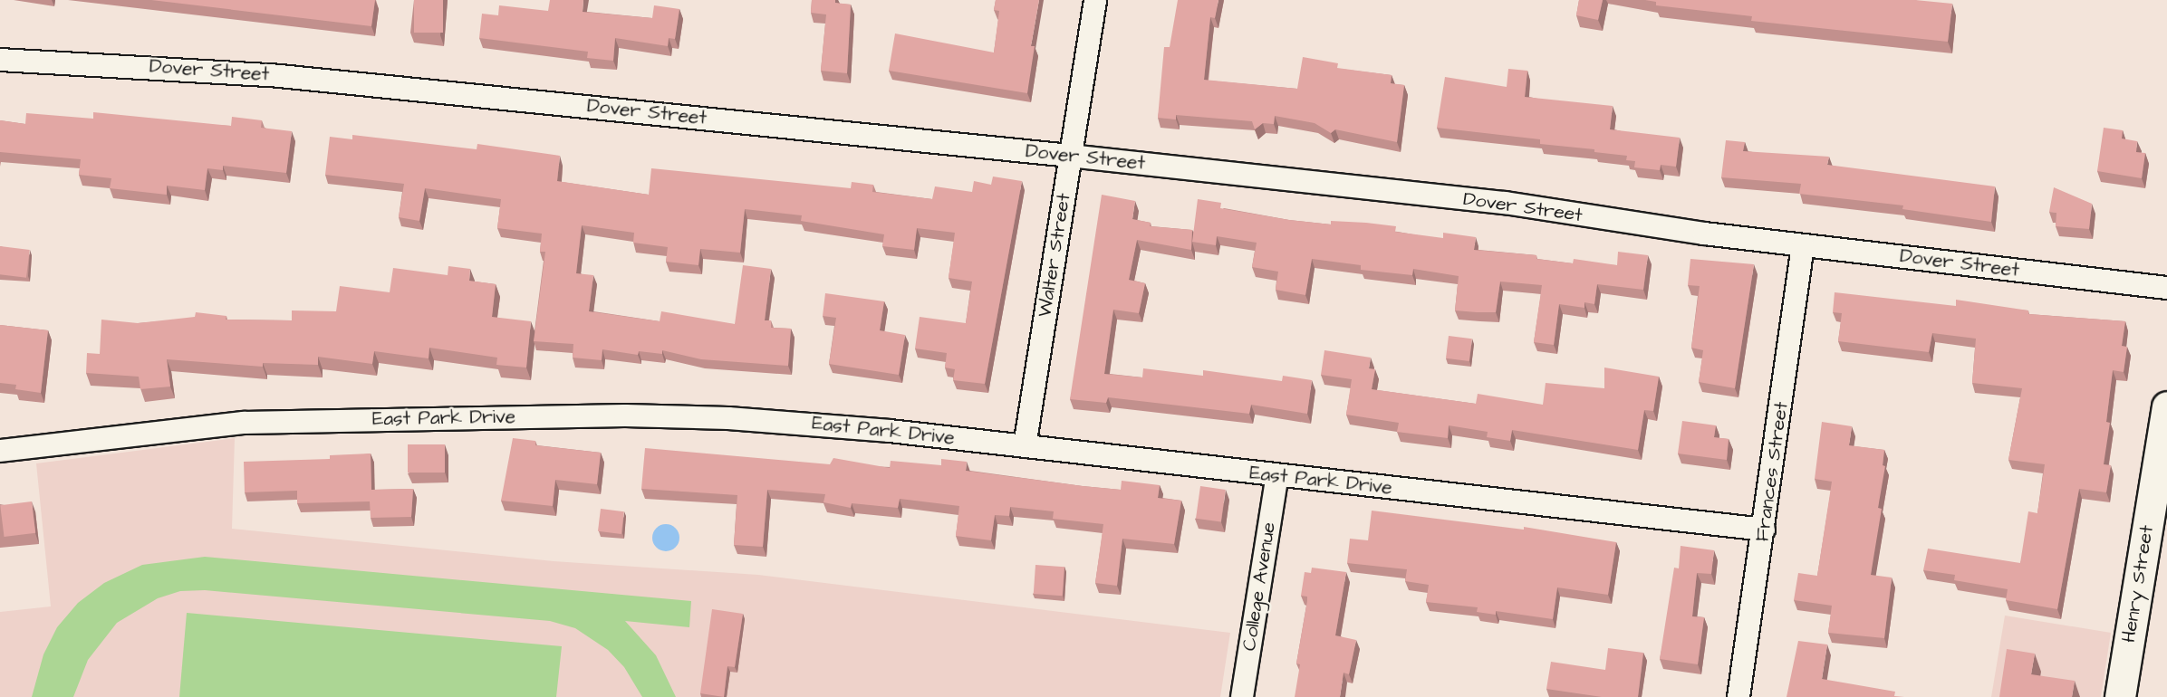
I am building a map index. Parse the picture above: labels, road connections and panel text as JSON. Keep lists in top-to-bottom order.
{
  "streets": {
    "main road": ["Henry Street"],
    "street": [
      "Dover Street",
      "Walter Street",
      "East Park Drive",
      "Frances Street",
      "College Avenue"
    ]
  },
  "crossings": [
    ["Dover Street", "Walter Street"],
    ["Dover Street", "Frances Street"],
    ["Walter Street", "East Park Drive"],
    ["East Park Drive", "Frances Street"],
    ["East Park Drive", "College Avenue"]
  ]
}
